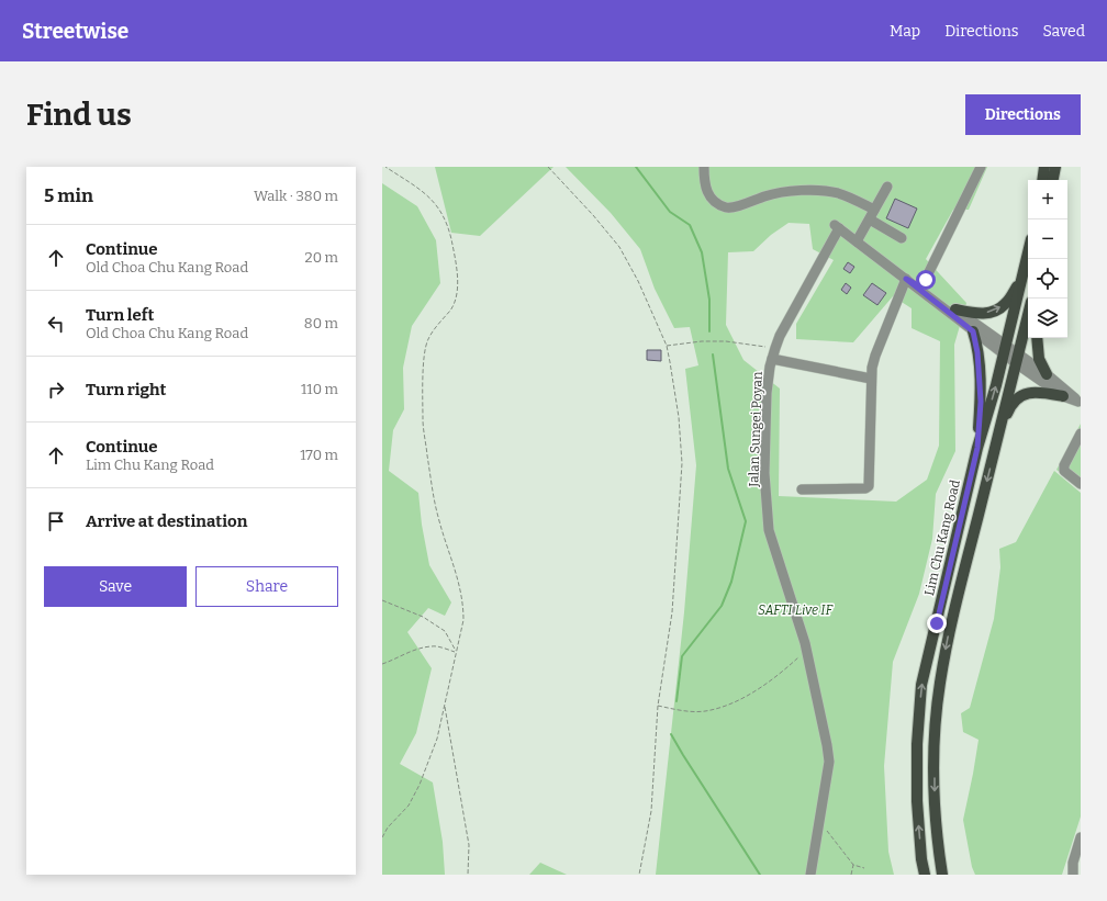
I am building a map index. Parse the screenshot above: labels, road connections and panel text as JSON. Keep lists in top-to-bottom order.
{
  "streets": {
    "main road": ["Lim Chu Kang Road"],
    "street": ["Jalan Sungei Poyan"]
  },
  "parks": ["SAFTI Live IF"],
  "page": {
    "header": "Streetwise",
    "nav": ["Map", "Directions", "Saved"],
    "buttons": [
      "Directions",
      ["Save", "Share"]
    ],
    "title": "Find us",
    "heading": ["5 min", "Walk · 380 m"],
    "map_buttons": ["+", "−"],
    "list": [
      ["Continue", "Old Choa Chu Kang Road", "20 m"],
      ["Turn left", "Old Choa Chu Kang Road", "80 m"],
      ["Turn right", "110 m"],
      ["Continue", "Lim Chu Kang Road", "170 m"],
      "Arrive at destination"
    ]
  }
}
